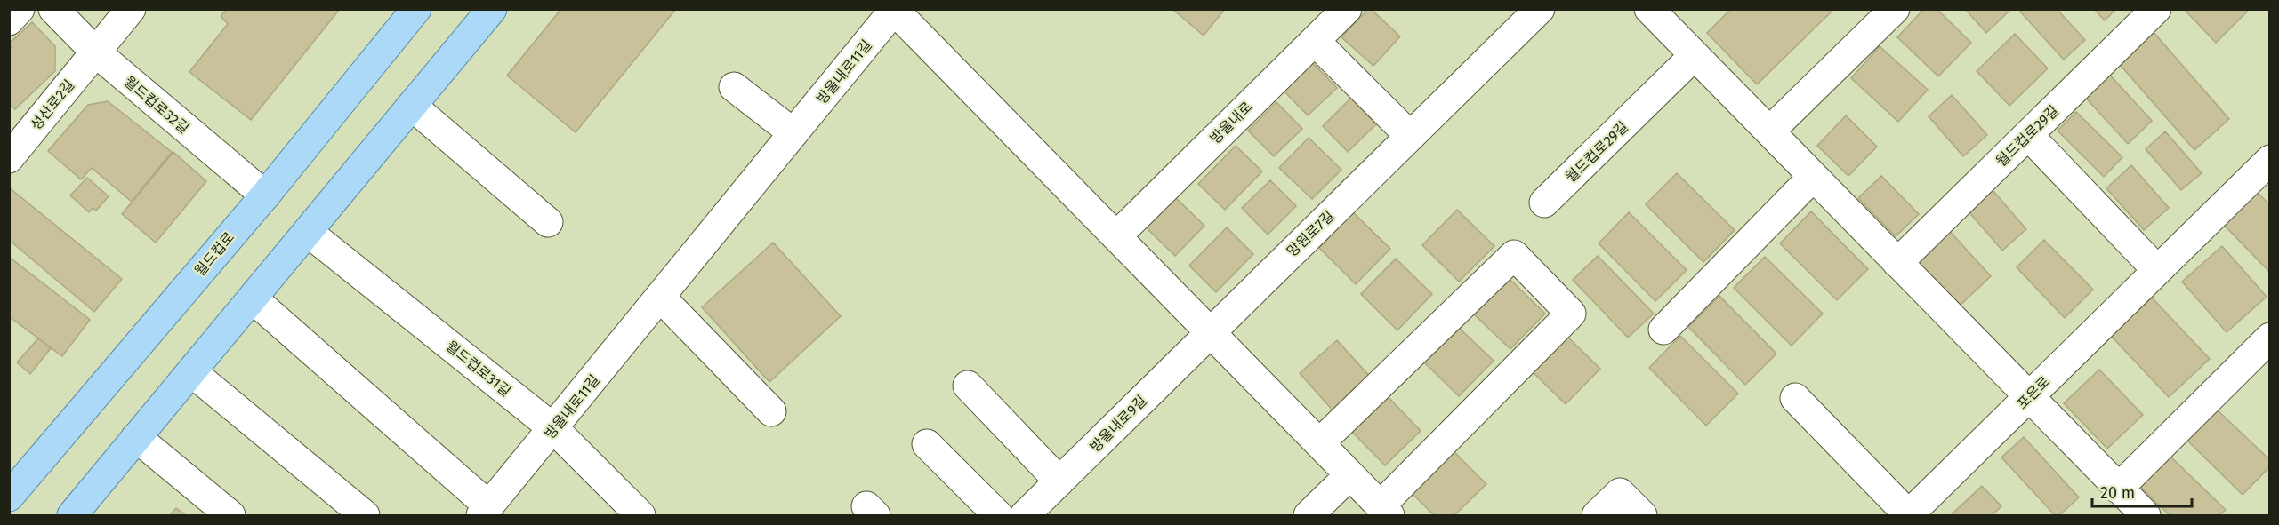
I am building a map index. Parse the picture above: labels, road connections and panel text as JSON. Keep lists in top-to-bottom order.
{
  "streets": {
    "main road": ["월드컵로"],
    "street": [
      "방울내로11길",
      "성산로2길",
      "월드컵로32길",
      "방울내로",
      "월드컵로29길",
      "망원로7길",
      "월드컵로31길",
      "포은로",
      "방울내로9길"
    ]
  },
  "crossings": [
    ["방울내로11길", "월드컵로31길"],
    ["성산로2길", "월드컵로32길"],
    ["월드컵로32길", "월드컵로"],
    ["망원로7길", "방울내로9길"]
  ],
  "scale_bar": "20 m"
}
